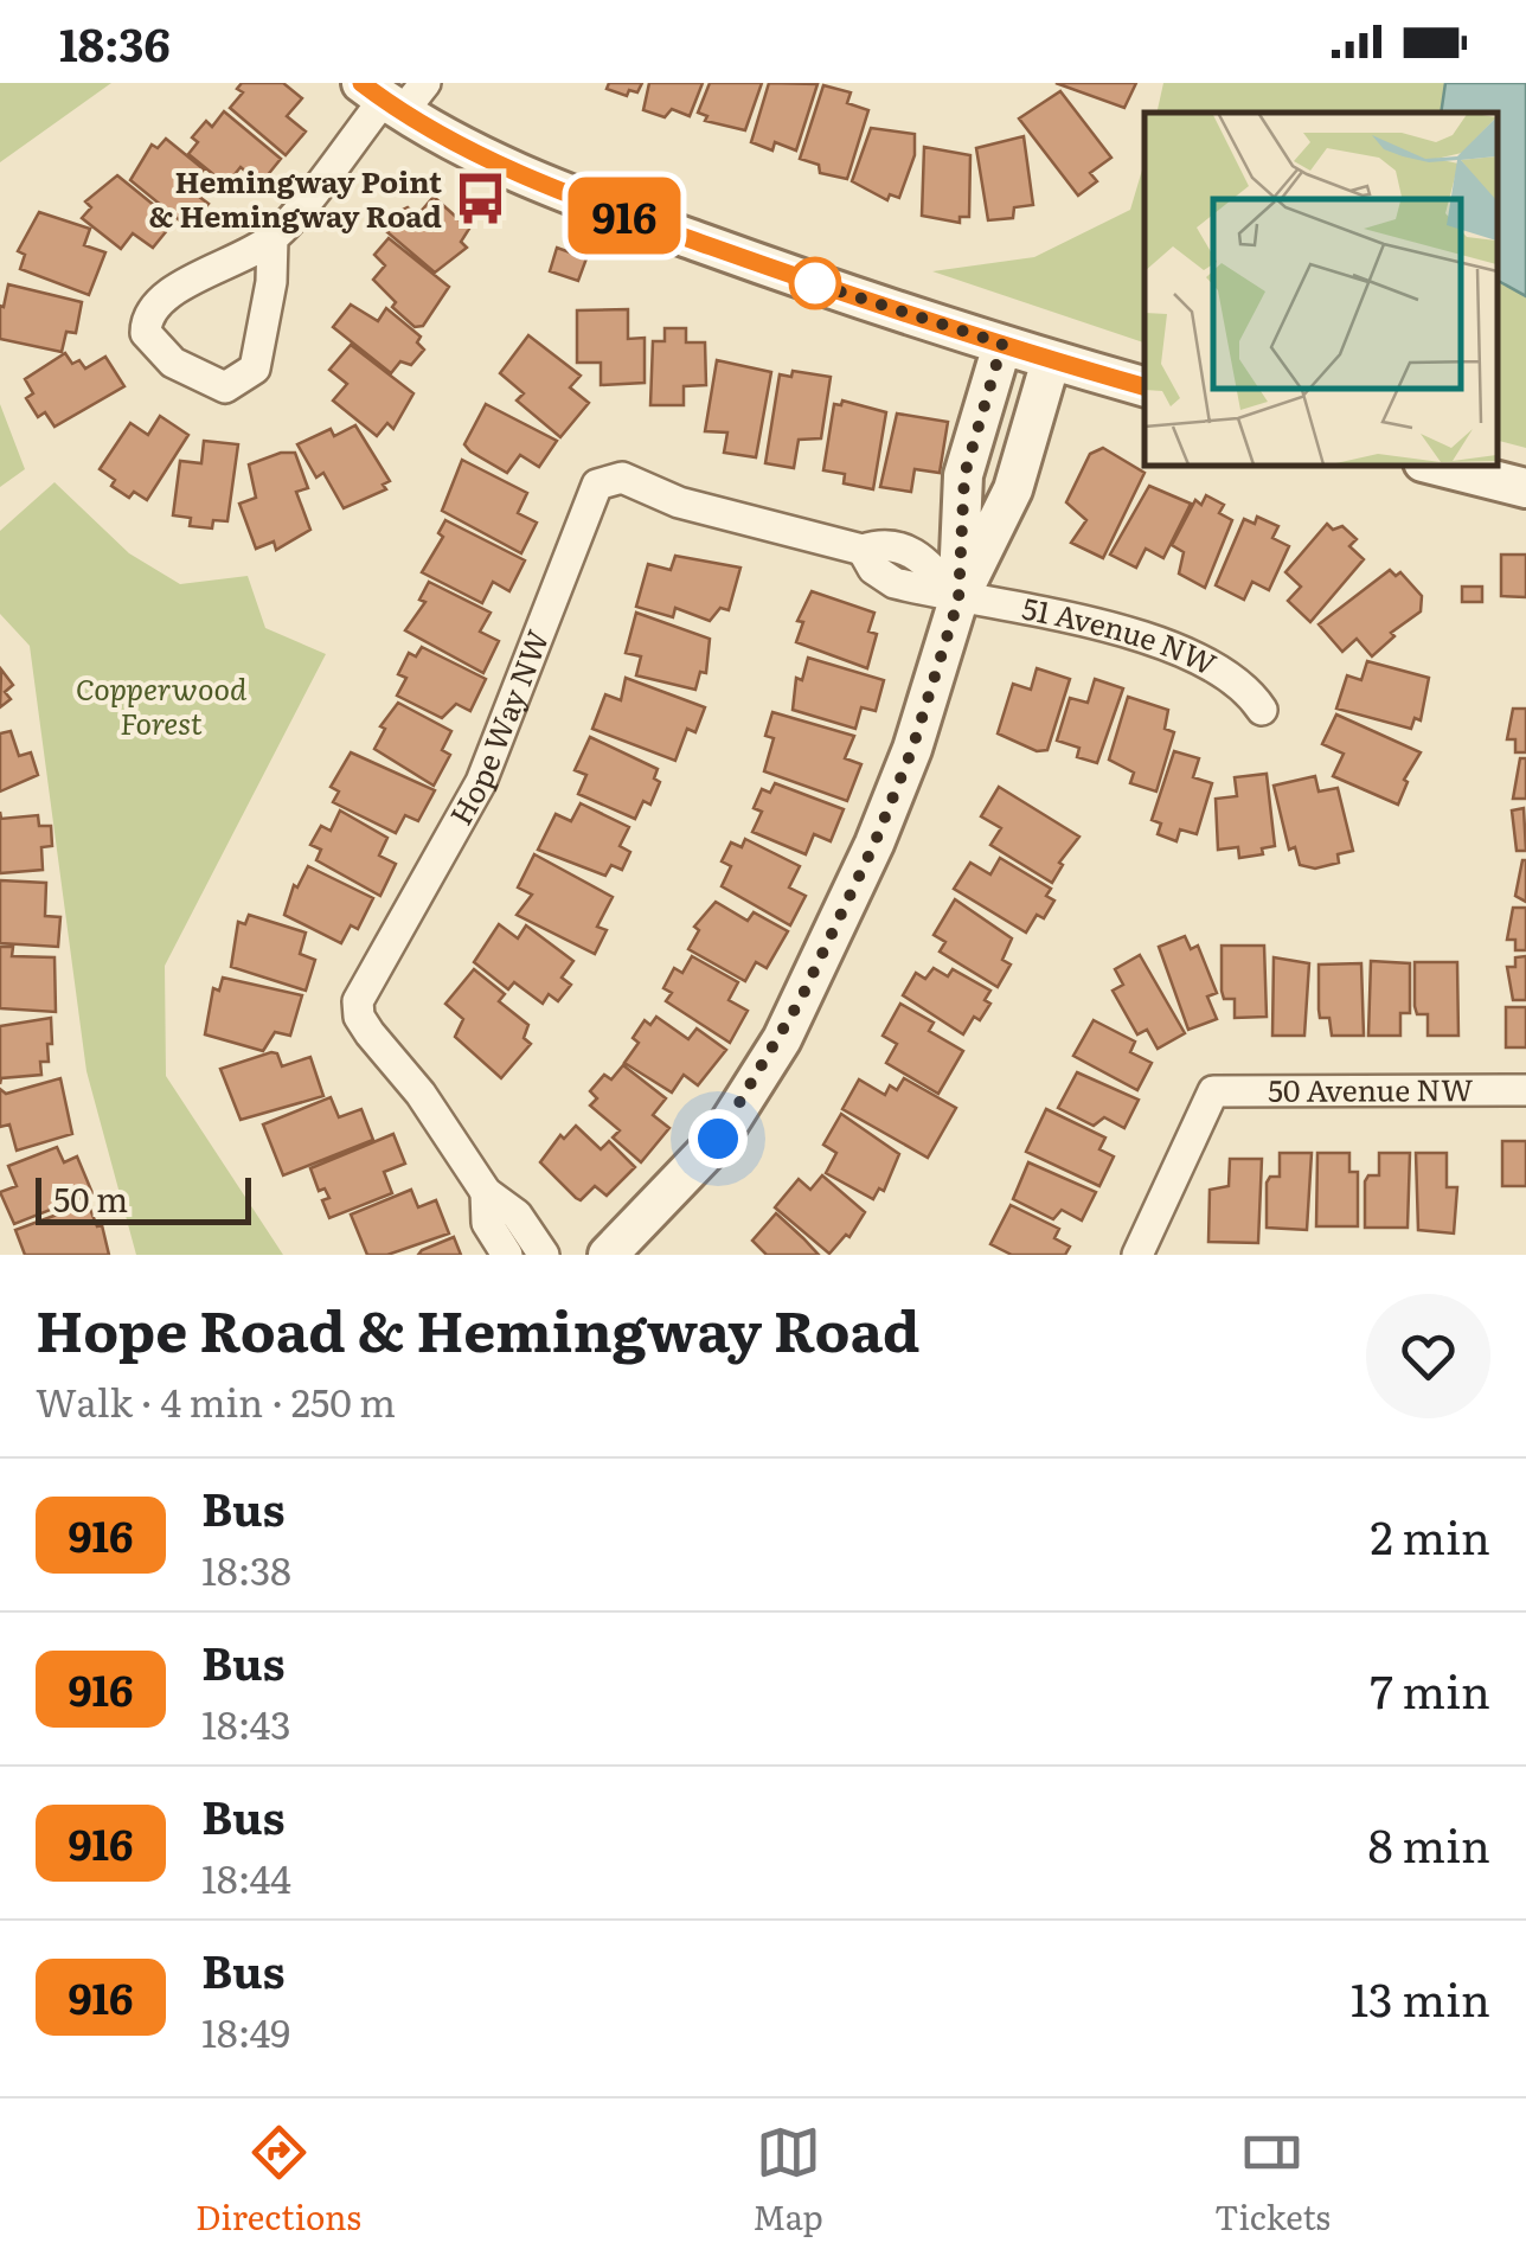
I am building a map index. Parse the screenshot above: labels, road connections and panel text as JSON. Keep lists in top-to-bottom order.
{
  "streets": {
    "street": ["51 Avenue NW", "Hope Way NW", "50 Avenue NW"]
  },
  "crossings": [
    ["51 Avenue NW", "Hope Way NW"]
  ],
  "parks": ["Copperwood Forest"],
  "places": {
    "bus stop": ["Hemingway Point & Hemingway Road"]
  },
  "lines": ["bus line 916"],
  "scale_bar": "50 m",
  "page": {
    "status": "18:36",
    "on_map": "916",
    "scale": "50 m",
    "heading": ["Hope Road & Hemingway Road", "Walk · 4 min · 250 m"],
    "list": [
      {
        "mark": "916",
        "name": "Bus",
        "note": "18:38",
        "value": "2 min"
      },
      {
        "mark": "916",
        "name": "Bus",
        "note": "18:43",
        "value": "7 min"
      },
      {
        "mark": "916",
        "name": "Bus",
        "note": "18:44",
        "value": "8 min"
      },
      {
        "mark": "916",
        "name": "Bus",
        "note": "18:49",
        "value": "13 min"
      }
    ],
    "tabs": ["Directions", "Map", "Tickets"]
  }
}
